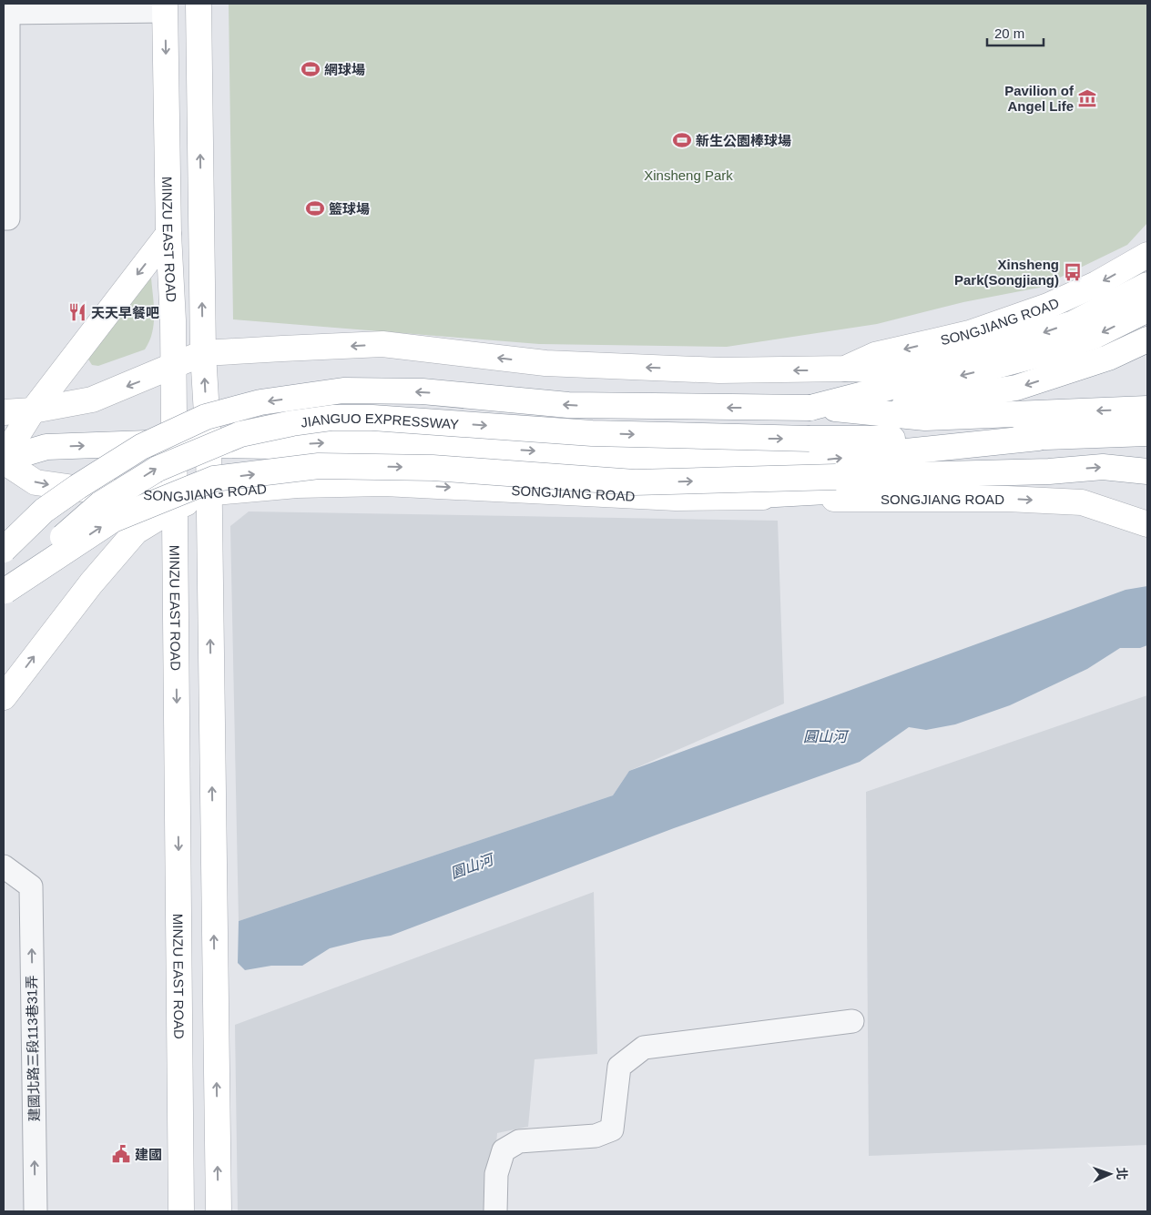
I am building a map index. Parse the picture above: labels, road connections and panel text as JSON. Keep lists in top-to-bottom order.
{
  "streets": {
    "main road": ["MINZU EAST ROAD", "SONGJIANG ROAD", "JIANGUO EXPRESSWAY"],
    "street": ["建國北路三段113巷31弄"]
  },
  "crossings": [
    ["MINZU EAST ROAD", "SONGJIANG ROAD"]
  ],
  "one_way": ["建國北路三段113巷31弄"],
  "water": ["圓山河"],
  "parks": ["Xinsheng Park"],
  "places": {
    "sports": ["網球場", "新生公園棒球場", "籃球場"],
    "museum": ["Pavilion of Angel Life"],
    "bus stop": ["Xinsheng Park(Songjiang)"],
    "restaurant": ["天天早餐吧"],
    "public building": ["建國"]
  },
  "scale_bar": "20 m",
  "north": "right"
}
